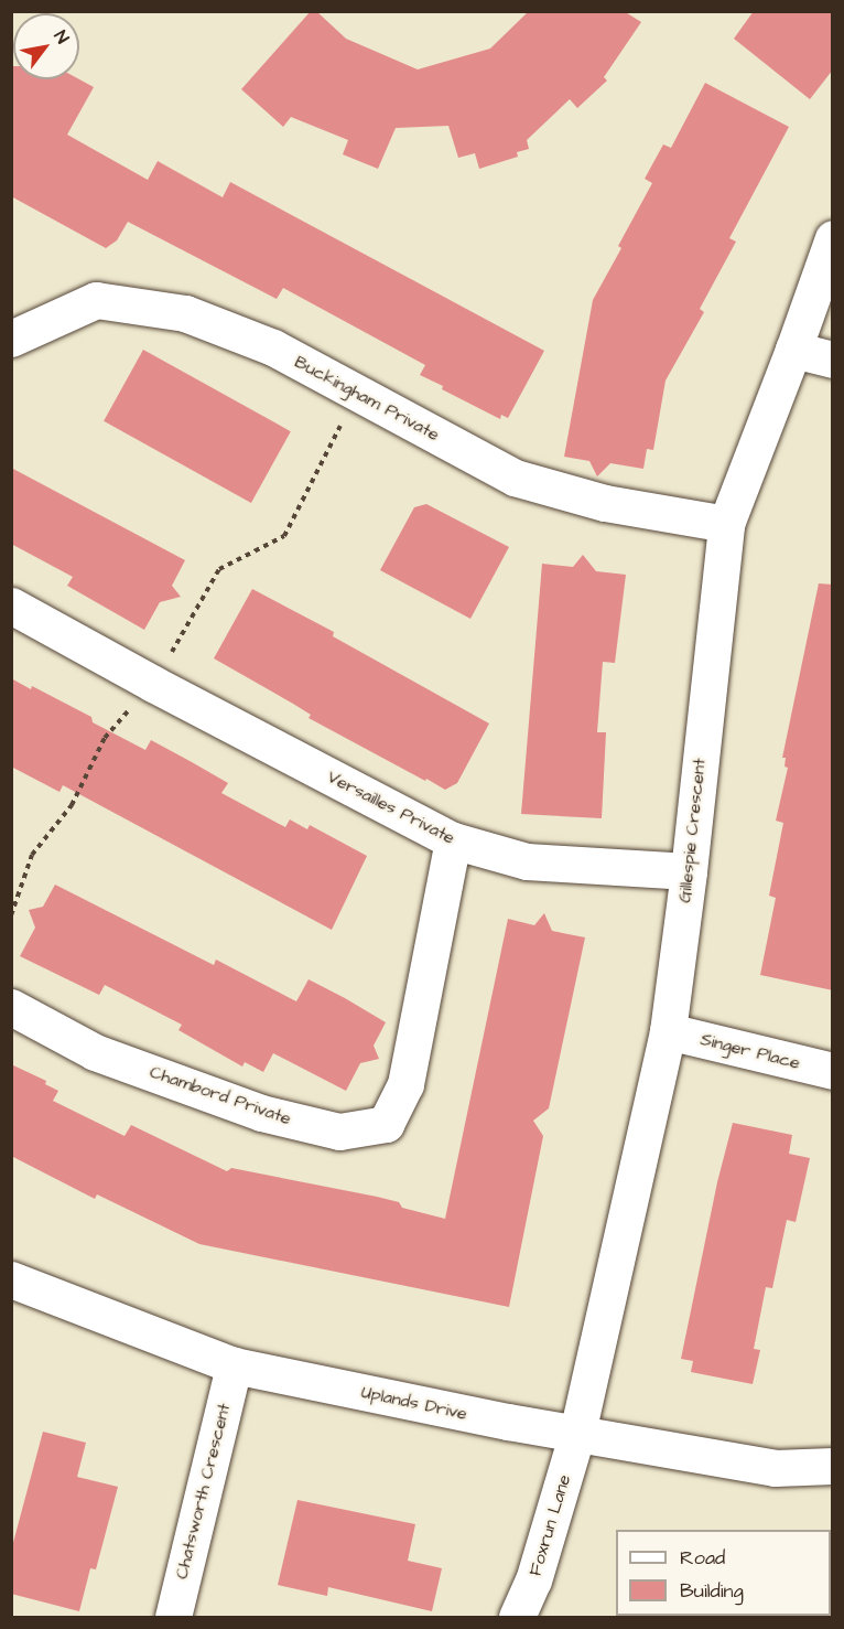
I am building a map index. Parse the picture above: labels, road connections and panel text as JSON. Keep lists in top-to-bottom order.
{
  "streets": {
    "street": [
      "Buckingham Private",
      "Versailles Private",
      "Gillespie Crescent",
      "Singer Place",
      "Chambord Private",
      "Uplands Drive",
      "Chatsworth Crescent",
      "Foxrun Lane"
    ]
  },
  "crossings": [
    ["Buckingham Private", "Gillespie Crescent"],
    ["Versailles Private", "Gillespie Crescent"],
    ["Versailles Private", "Chambord Private"],
    ["Gillespie Crescent", "Singer Place"],
    ["Gillespie Crescent", "Uplands Drive"],
    ["Gillespie Crescent", "Foxrun Lane"],
    ["Uplands Drive", "Chatsworth Crescent"],
    ["Uplands Drive", "Foxrun Lane"]
  ],
  "legend": ["Road", "Building"],
  "north": "top right"
}
